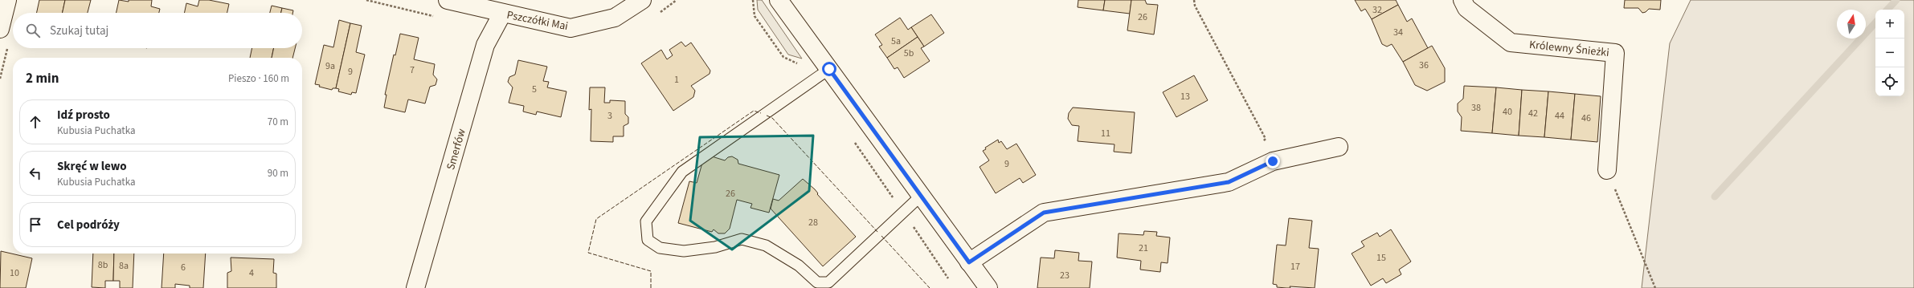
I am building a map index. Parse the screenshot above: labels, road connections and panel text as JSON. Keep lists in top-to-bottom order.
{
  "streets": {
    "street": ["Pszczółki Mai", "Królewny Śnieżki", "Smerfów"]
  },
  "crossings": [
    ["Pszczółki Mai", "Smerfów"]
  ],
  "house_numbers": [
    "32",
    "26",
    "34",
    "5a",
    "5b",
    "36",
    "9a",
    "7",
    "9",
    "1",
    "5",
    "13",
    "38",
    "40",
    "42",
    "3",
    "44",
    "46",
    "11",
    "9",
    "26",
    "28",
    "21",
    "15",
    "8b",
    "8a",
    "17",
    "6",
    "10",
    "4",
    "23"
  ],
  "north": "top",
  "page": {
    "map_buttons": ["+", "−"],
    "search": "Szukaj tutaj",
    "heading": ["2 min", "Pieszo · 160 m"],
    "list": [
      ["Idź prosto", "Kubusia Puchatka", "70 m"],
      ["Skręć w lewo", "Kubusia Puchatka", "90 m"],
      "Cel podróży"
    ]
  }
}
